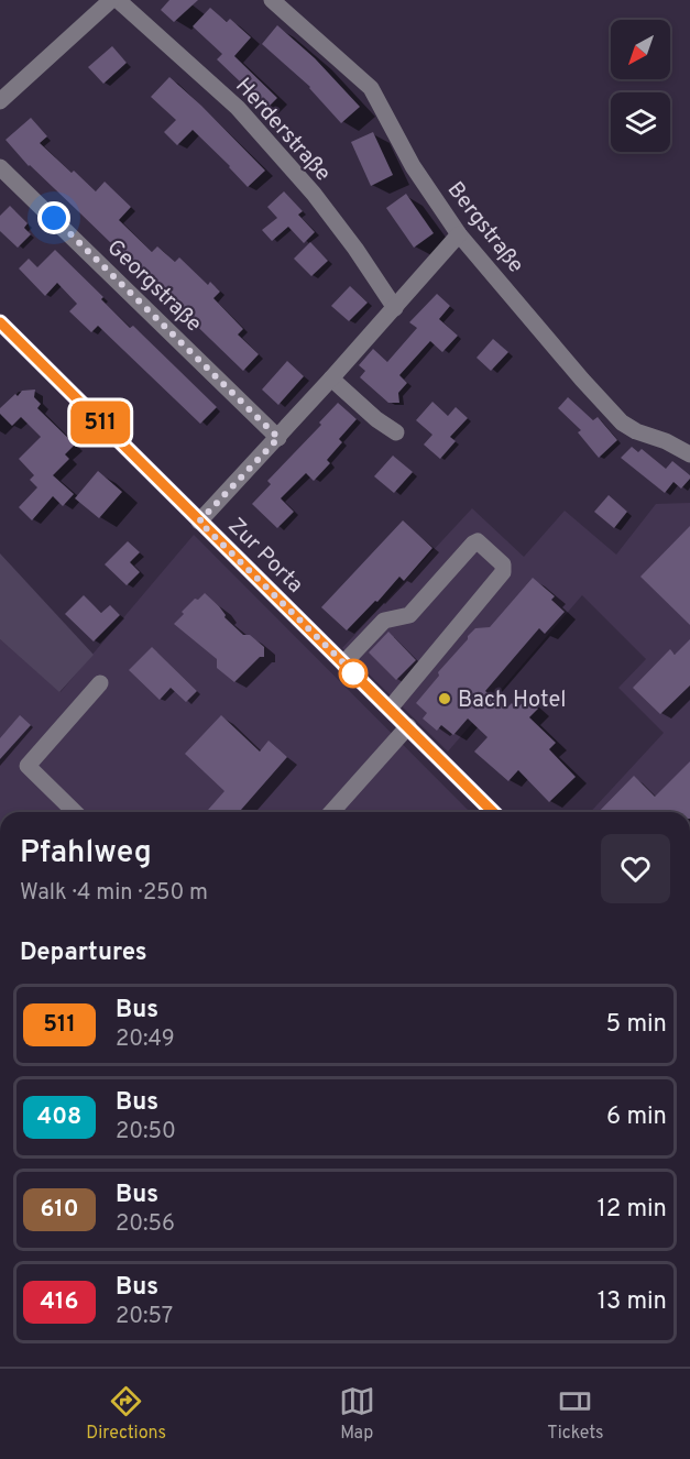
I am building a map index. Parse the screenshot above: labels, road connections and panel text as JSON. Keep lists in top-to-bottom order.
{
  "streets": {
    "main road": ["Zur Porta"],
    "street": ["Herderstraße", "Bergstraße", "Georgstraße"]
  },
  "places": ["Bach Hotel"],
  "lines": ["bus line 511"],
  "north": "bottom left",
  "page": {
    "on_map": "511",
    "heading": [
      ["Pfahlweg", "Walk · 4 min · 250 m"],
      "Departures"
    ],
    "list": [
      {
        "mark": "511",
        "name": "Bus",
        "note": "20:49",
        "value": "5 min"
      },
      {
        "mark": "408",
        "name": "Bus",
        "note": "20:50",
        "value": "6 min"
      },
      {
        "mark": "610",
        "name": "Bus",
        "note": "20:56",
        "value": "12 min"
      },
      {
        "mark": "416",
        "name": "Bus",
        "note": "20:57",
        "value": "13 min"
      }
    ],
    "tabs": ["Directions", "Map", "Tickets"]
  }
}
